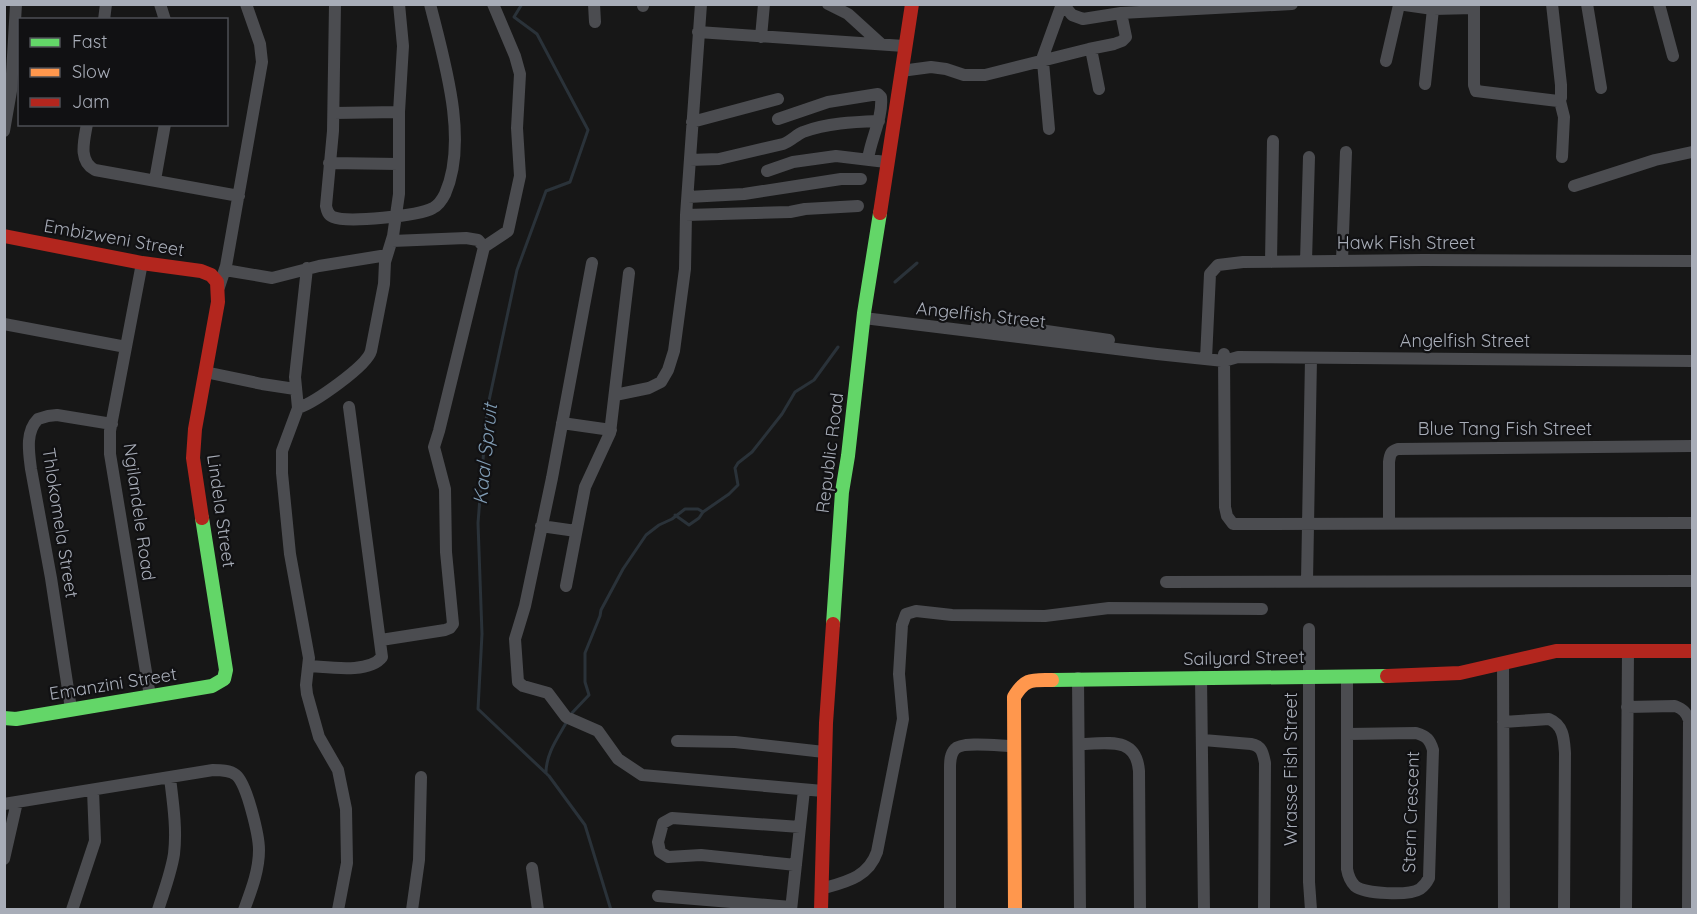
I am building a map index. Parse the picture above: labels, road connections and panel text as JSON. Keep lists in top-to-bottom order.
{
  "streets": {
    "street": [
      "Embizweni Street",
      "Hawk Fish Street",
      "Angelfish Street",
      "Blue Tang Fish Street",
      "Republic Road",
      "Lindela Street",
      "Ngilandele Road",
      "Thlokomela Street",
      "Sailyard Street",
      "Emanzini Street",
      "Wrasse Fish Street",
      "Stern Crescent"
    ]
  },
  "crossings": [
    ["Embizweni Street", "Lindela Street"],
    ["Embizweni Street", "Ngilandele Road"],
    ["Hawk Fish Street", "Angelfish Street"],
    ["Angelfish Street", "Republic Road"],
    ["Lindela Street", "Emanzini Street"],
    ["Ngilandele Road", "Thlokomela Street"],
    ["Ngilandele Road", "Emanzini Street"],
    ["Thlokomela Street", "Emanzini Street"],
    ["Sailyard Street", "Wrasse Fish Street"],
    ["Sailyard Street", "Stern Crescent"]
  ],
  "water": ["Kaal Spruit"],
  "legend": ["Fast", "Slow", "Jam"]
}
